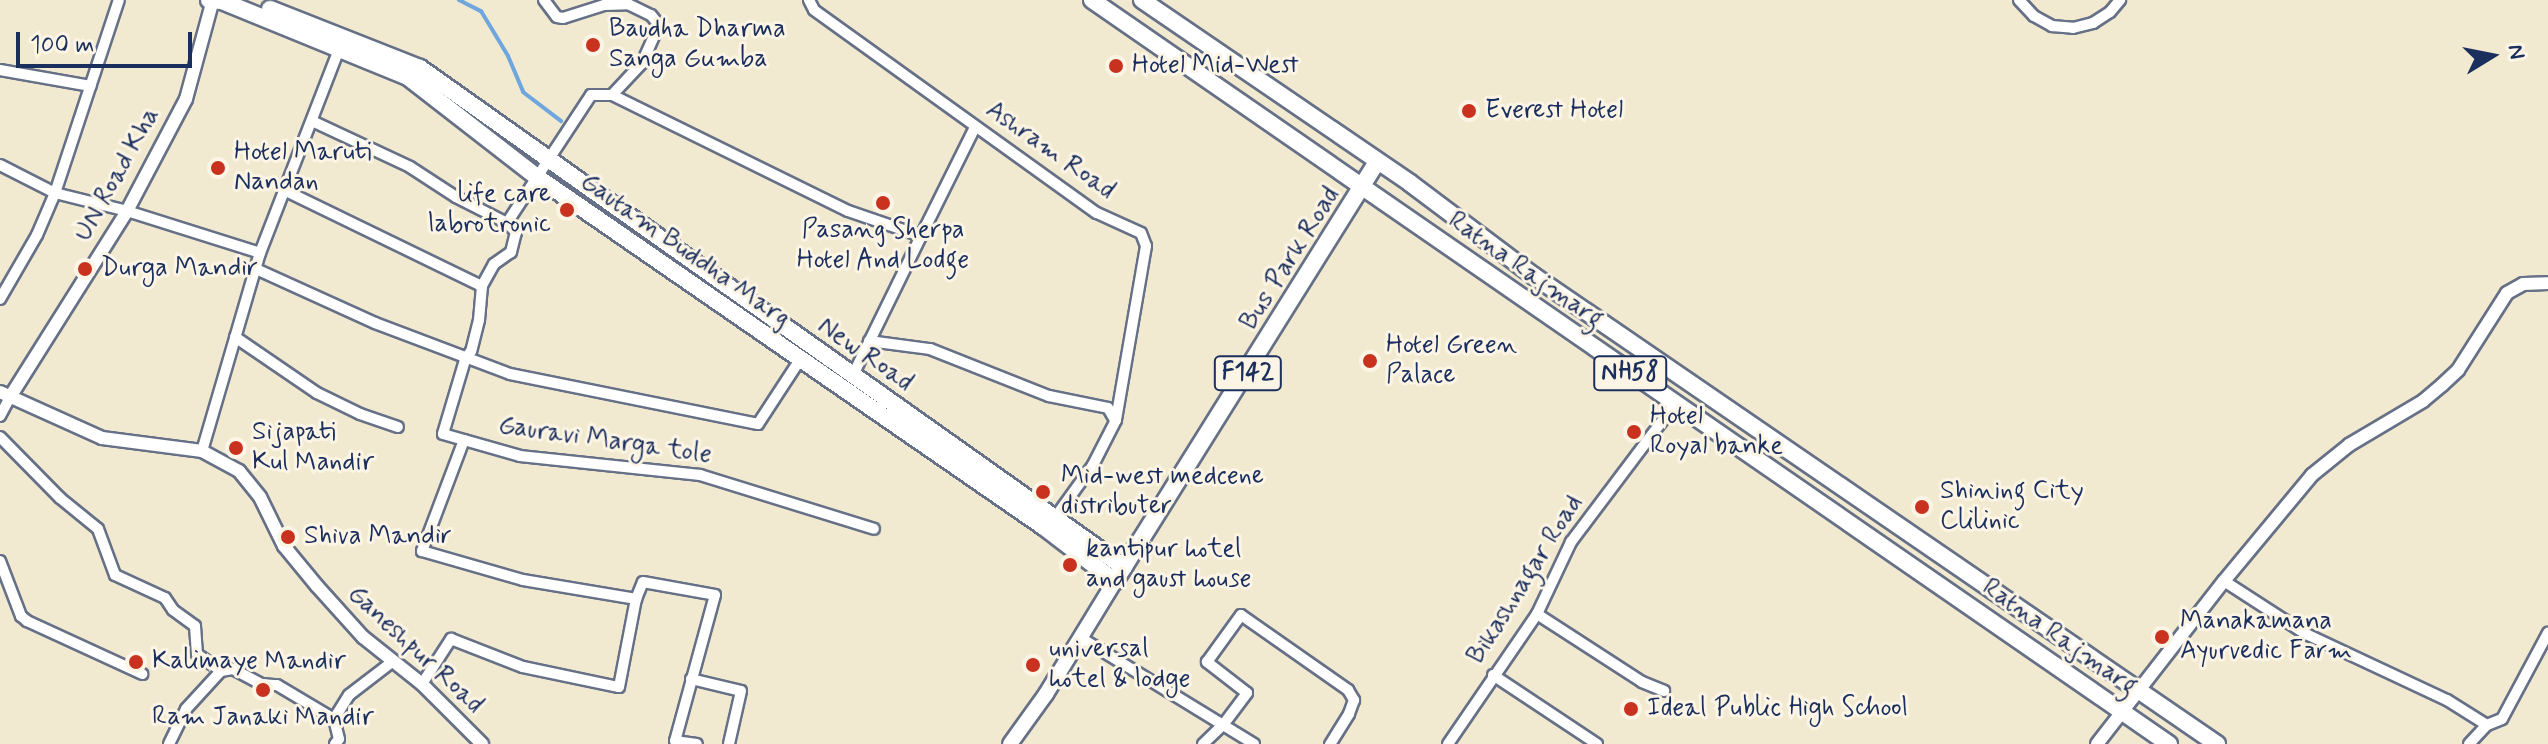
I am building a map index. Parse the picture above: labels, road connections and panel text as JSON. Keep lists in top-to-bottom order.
{
  "streets": {
    "main road": [
      "Gautam Buddha Marg",
      "Bus Park Road",
      "Ratna Rajmarg",
      "New Road",
      "F142",
      "NH58"
    ],
    "street": [
      "Ashram Road",
      "UN Road Kha",
      "Gauravi Marga tole",
      "Bikashnagar Road",
      "Ganeshpur Road"
    ]
  },
  "crossings": [
    ["Ashram Road", "New Road"],
    ["UN Road Kha", "Gautam Buddha Marg"],
    ["UN Road Kha", "Ganeshpur Road"],
    ["Gautam Buddha Marg", "Bus Park Road"],
    ["Gautam Buddha Marg", "New Road"],
    ["Bus Park Road", "Ratna Rajmarg"],
    ["Bus Park Road", "New Road"],
    ["Ratna Rajmarg", "Bikashnagar Road"]
  ],
  "places": [
    "Baudha Dharma Sanga Gumba",
    "Hotel Mid-West",
    "Everest Hotel",
    "Hotel Maruti Nandan",
    "Pasang Sherpa Hotel And Lodge",
    "life care labrotronic",
    "Durga Mandir",
    "Hotel Green Palace",
    "Hotel Royal banke",
    "Sijapati Kul Mandir",
    "Mid-west medcene distributer",
    "Shining City Clilinic",
    "Shiva Mandir",
    "kantipur hotel and gaust house",
    "Manakamana Ayurvedic Farm",
    "Kalimaye Mandir",
    "universal hotel & lodge",
    "Ram Janaki Mandir",
    "Ideal Public High School"
  ],
  "scale_bar": "100 m",
  "north": "right"
}
